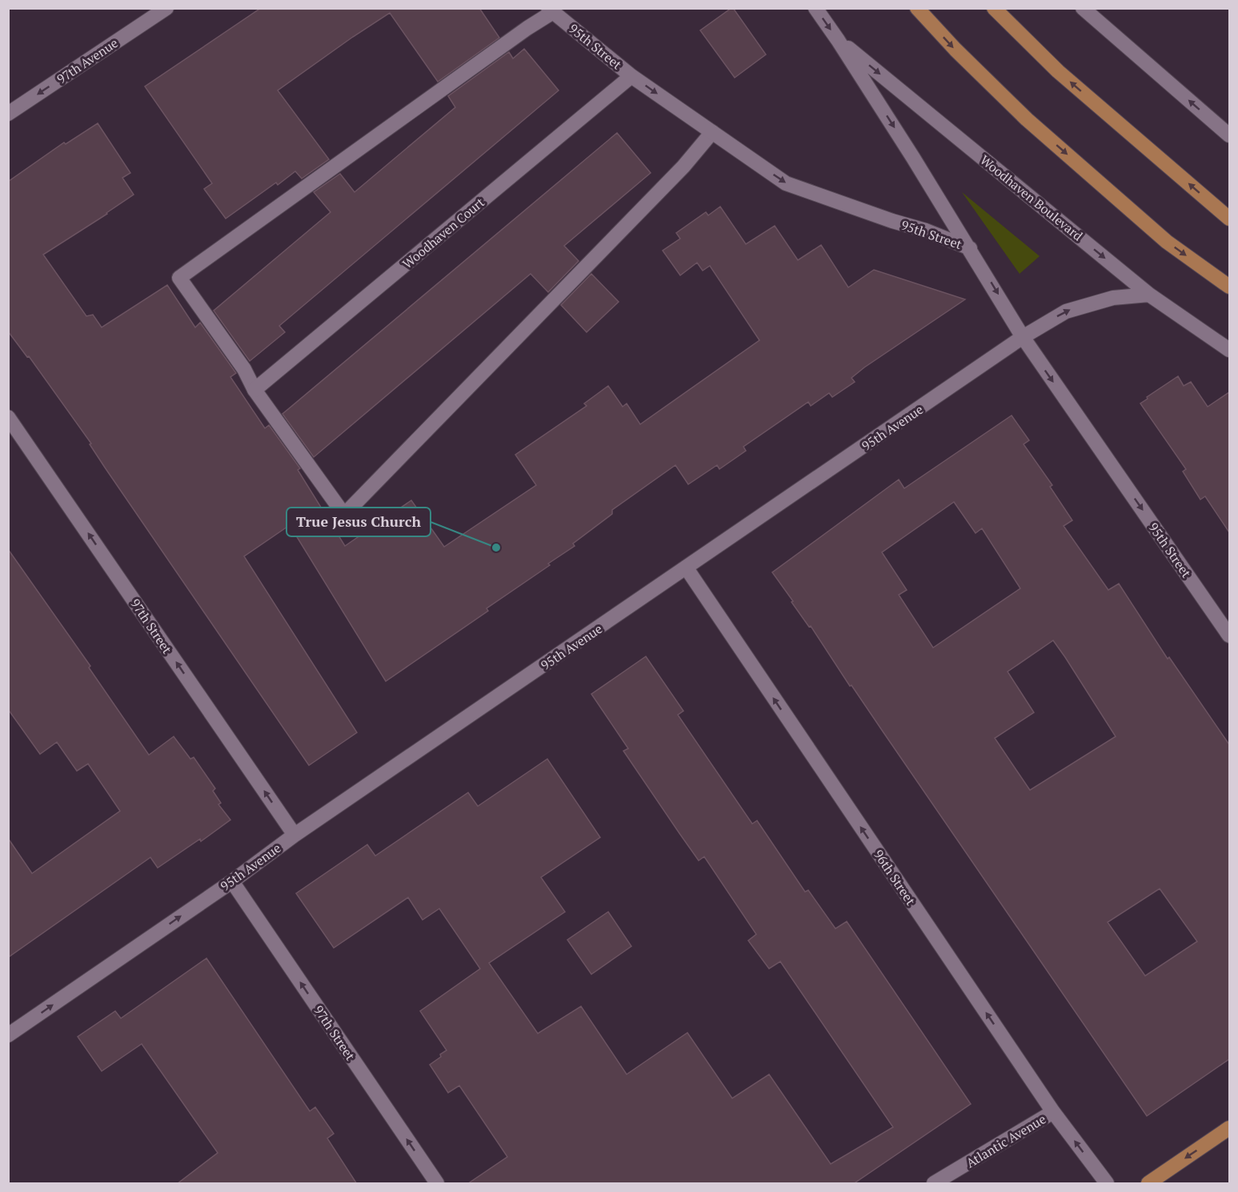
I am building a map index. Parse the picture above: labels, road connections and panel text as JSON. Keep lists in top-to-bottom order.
{
  "streets": {
    "street": [
      "95th Street",
      "97th Avenue",
      "Woodhaven Boulevard",
      "Woodhaven Court",
      "95th Avenue",
      "97th Street",
      "96th Street",
      "Atlantic Avenue"
    ]
  },
  "crossings": [
    ["95th Street", "Woodhaven Boulevard"],
    ["95th Street", "Woodhaven Court"],
    ["95th Street", "95th Avenue"],
    ["Woodhaven Boulevard", "95th Avenue"],
    ["95th Avenue", "97th Street"],
    ["95th Avenue", "96th Street"],
    ["96th Street", "Atlantic Avenue"]
  ],
  "one_way": [
    "95th Street",
    "97th Avenue",
    "Woodhaven Boulevard",
    "97th Street",
    "96th Street"
  ],
  "places": ["True Jesus Church"]
}
